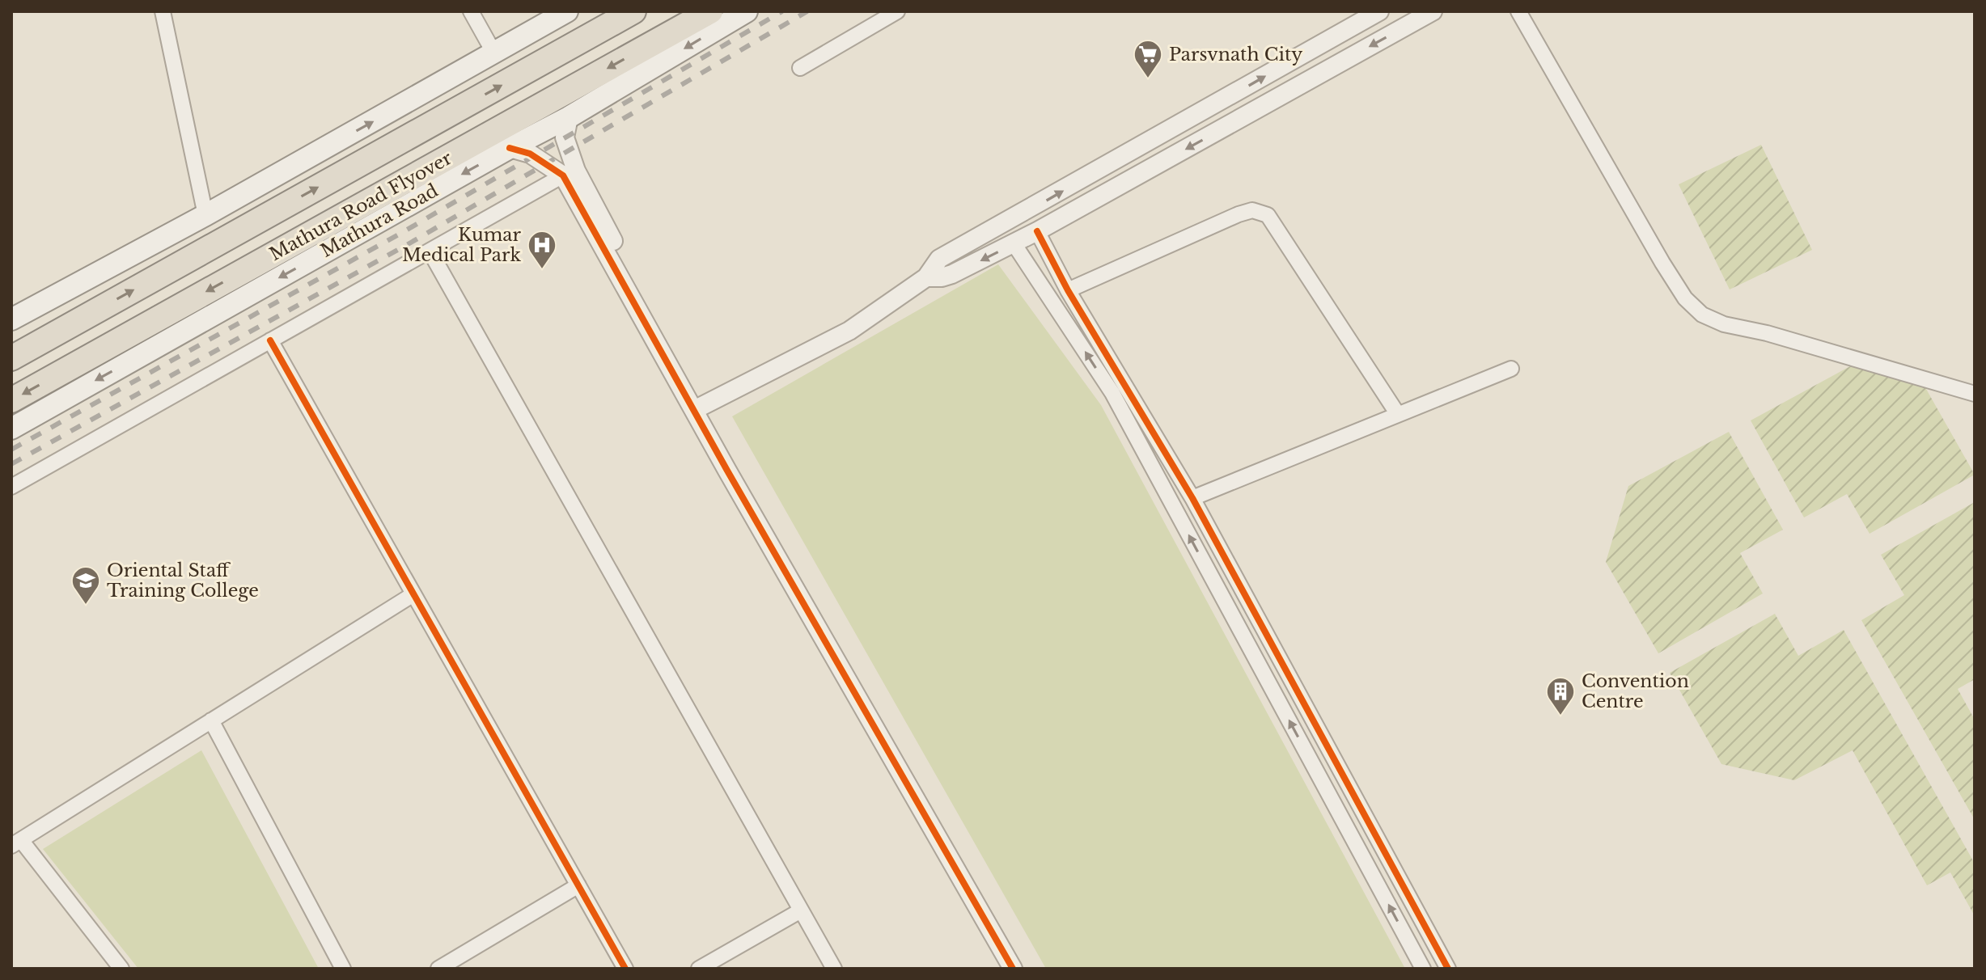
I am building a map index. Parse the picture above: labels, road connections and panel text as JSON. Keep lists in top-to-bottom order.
{
  "streets": {
    "highway": ["Mathura Road Flyover"],
    "main road": ["Mathura Road"]
  },
  "places": {
    "supermarket": ["Parsvnath City"],
    "hospital": ["Kumar Medical Park"],
    "school or university": ["Oriental Staff Training College"],
    "building": ["Convention Centre"]
  }
}
